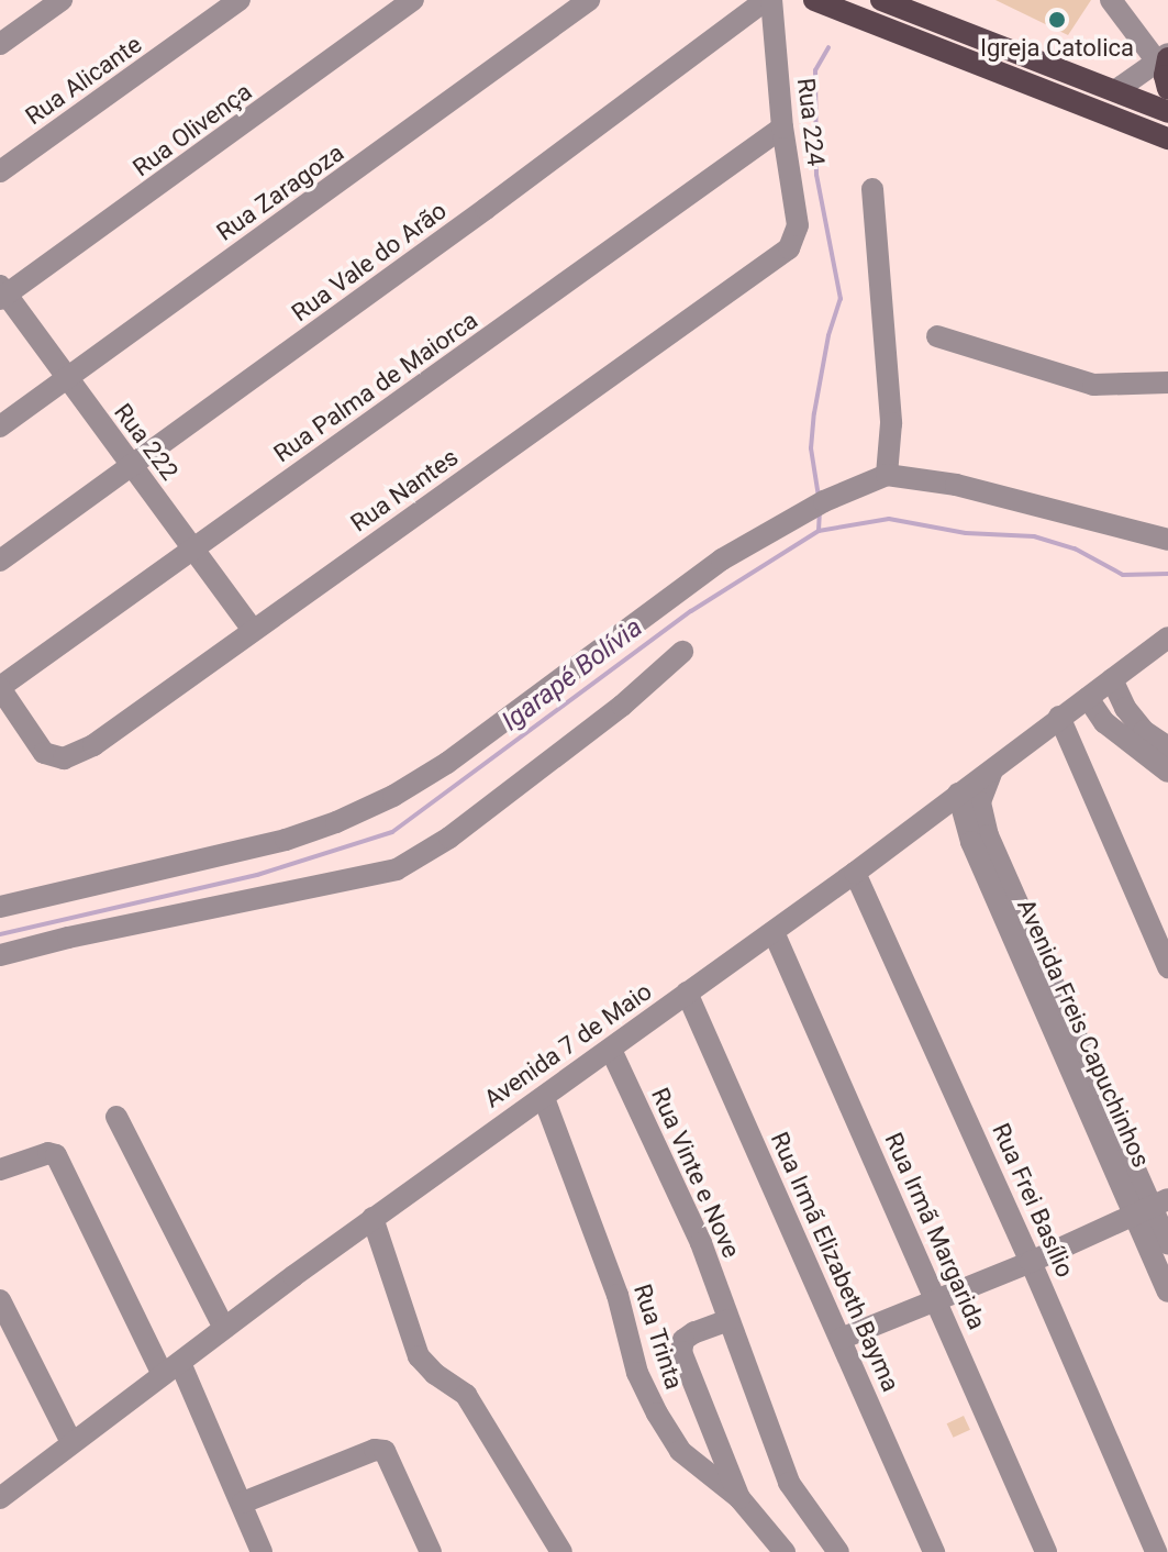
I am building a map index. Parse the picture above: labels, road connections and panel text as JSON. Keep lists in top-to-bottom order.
{
  "streets": {
    "street": [
      "Rua Alicante",
      "Rua 224",
      "Rua Olivença",
      "Rua Zaragoza",
      "Rua Vale do Arão",
      "Rua Palma de Maiorca",
      "Rua 222",
      "Rua Nantes",
      "Avenida Freis Capuchinhos",
      "Avenida 7 de Maio",
      "Rua Vinte e Nove",
      "Rua Frei Basílio",
      "Rua Irmã Margarida",
      "Rua Irmã Elizabeth Bayma",
      "Rua Trinta"
    ]
  },
  "crossings": [
    ["Rua 224", "Rua Vale do Arão"],
    ["Rua 224", "Rua Palma de Maiorca"],
    ["Rua 224", "Rua Nantes"],
    ["Rua Olivença", "Rua 222"],
    ["Rua Zaragoza", "Rua 222"],
    ["Rua Vale do Arão", "Rua 222"],
    ["Rua Palma de Maiorca", "Rua 222"],
    ["Rua Palma de Maiorca", "Rua Nantes"],
    ["Rua 222", "Rua Nantes"],
    ["Avenida Freis Capuchinhos", "Avenida 7 de Maio"],
    ["Avenida 7 de Maio", "Rua Vinte e Nove"],
    ["Avenida 7 de Maio", "Rua Frei Basílio"],
    ["Avenida 7 de Maio", "Rua Irmã Margarida"],
    ["Avenida 7 de Maio", "Rua Irmã Elizabeth Bayma"],
    ["Avenida 7 de Maio", "Rua Trinta"]
  ],
  "water": ["Igarapé Bolívia"],
  "places": ["Igreja Catolica"]
}
